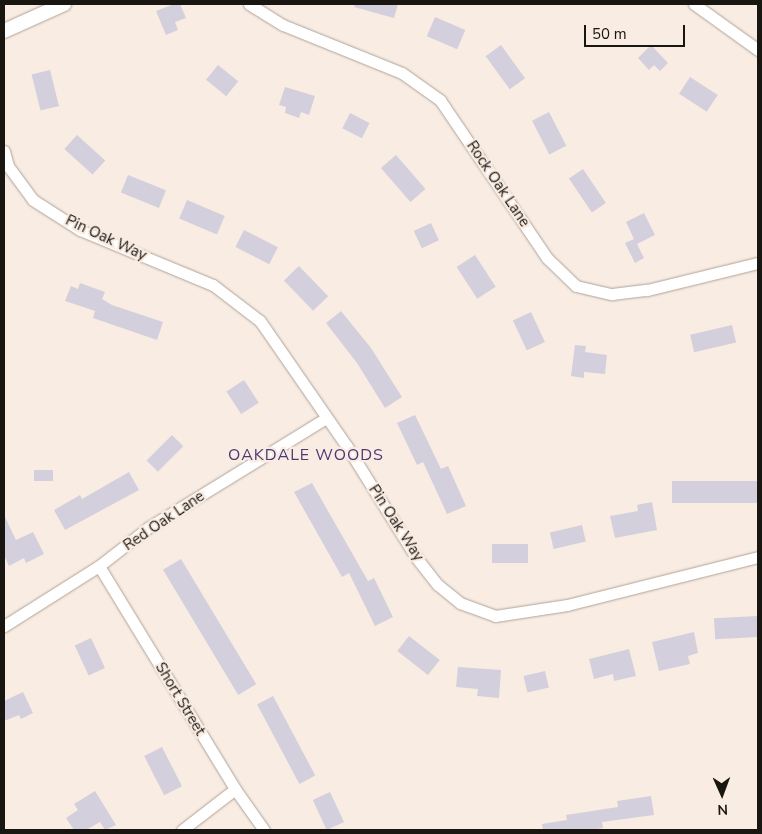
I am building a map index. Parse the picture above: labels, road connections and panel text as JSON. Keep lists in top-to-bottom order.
{
  "streets": {
    "street": [
      "Rock Oak Lane",
      "Pin Oak Way",
      "Red Oak Lane",
      "Short Street"
    ]
  },
  "crossings": [
    ["Pin Oak Way", "Red Oak Lane"],
    ["Red Oak Lane", "Short Street"]
  ],
  "districts": ["OAKDALE WOODS"],
  "scale_bar": "50 m",
  "north": "bottom"
}
